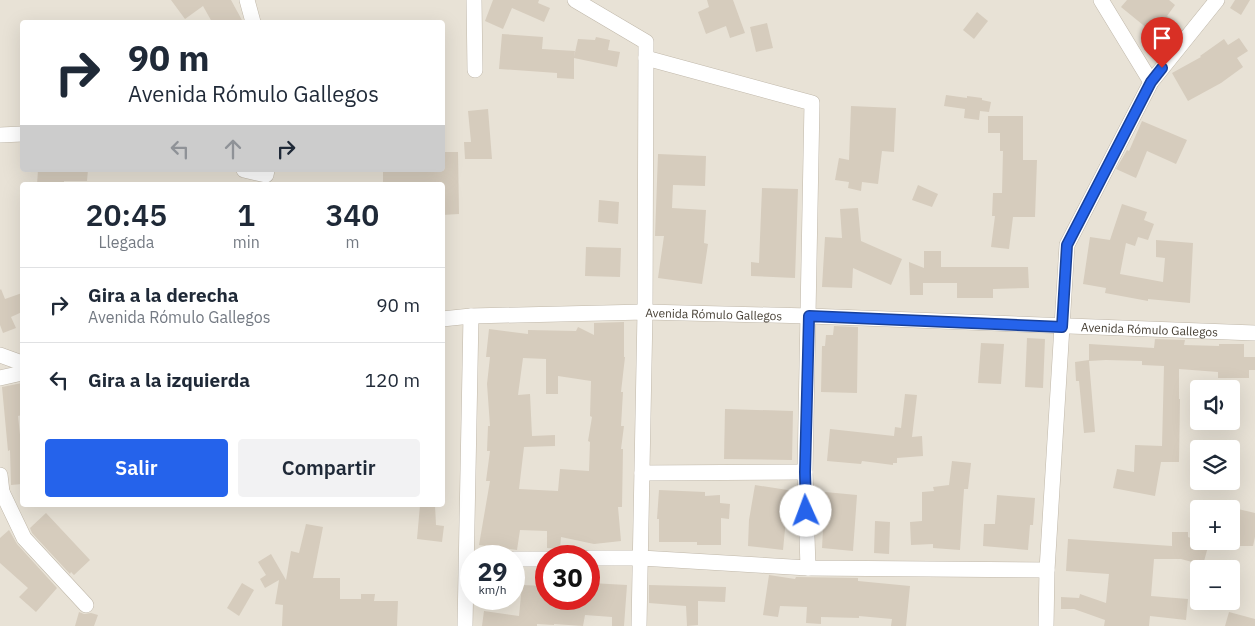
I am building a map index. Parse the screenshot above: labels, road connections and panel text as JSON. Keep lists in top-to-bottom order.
{
  "streets": {
    "street": ["Avenida Rómulo Gallegos"]
  },
  "page": {
    "turn": ["90 m", "Avenida Rómulo Gallegos"],
    "eta": [
      "20:45",
      "Llegada",
      "1",
      "min",
      "340",
      "m"
    ],
    "list": [
      {
        "name": "Gira a la derecha",
        "note": "Avenida Rómulo Gallegos",
        "value": "90 m"
      },
      {
        "name": "Gira a la izquierda",
        "value": "120 m"
      }
    ],
    "map_buttons": ["+", "−"],
    "buttons": ["Salir", "Compartir"],
    "speed": "29 km/h",
    "limit": "30"
  }
}
